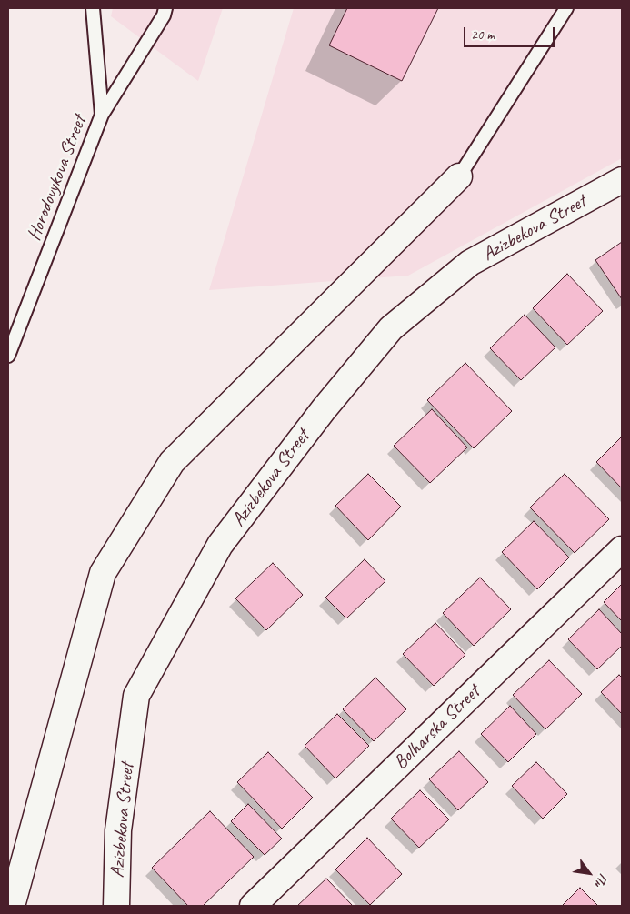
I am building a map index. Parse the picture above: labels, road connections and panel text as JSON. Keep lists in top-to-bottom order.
{
  "streets": {
    "street": ["Azizbekova Street", "Bolharska Street"],
    "lane": ["Horodovykova Street"]
  },
  "scale_bar": "20 m",
  "north": "bottom right"
}
